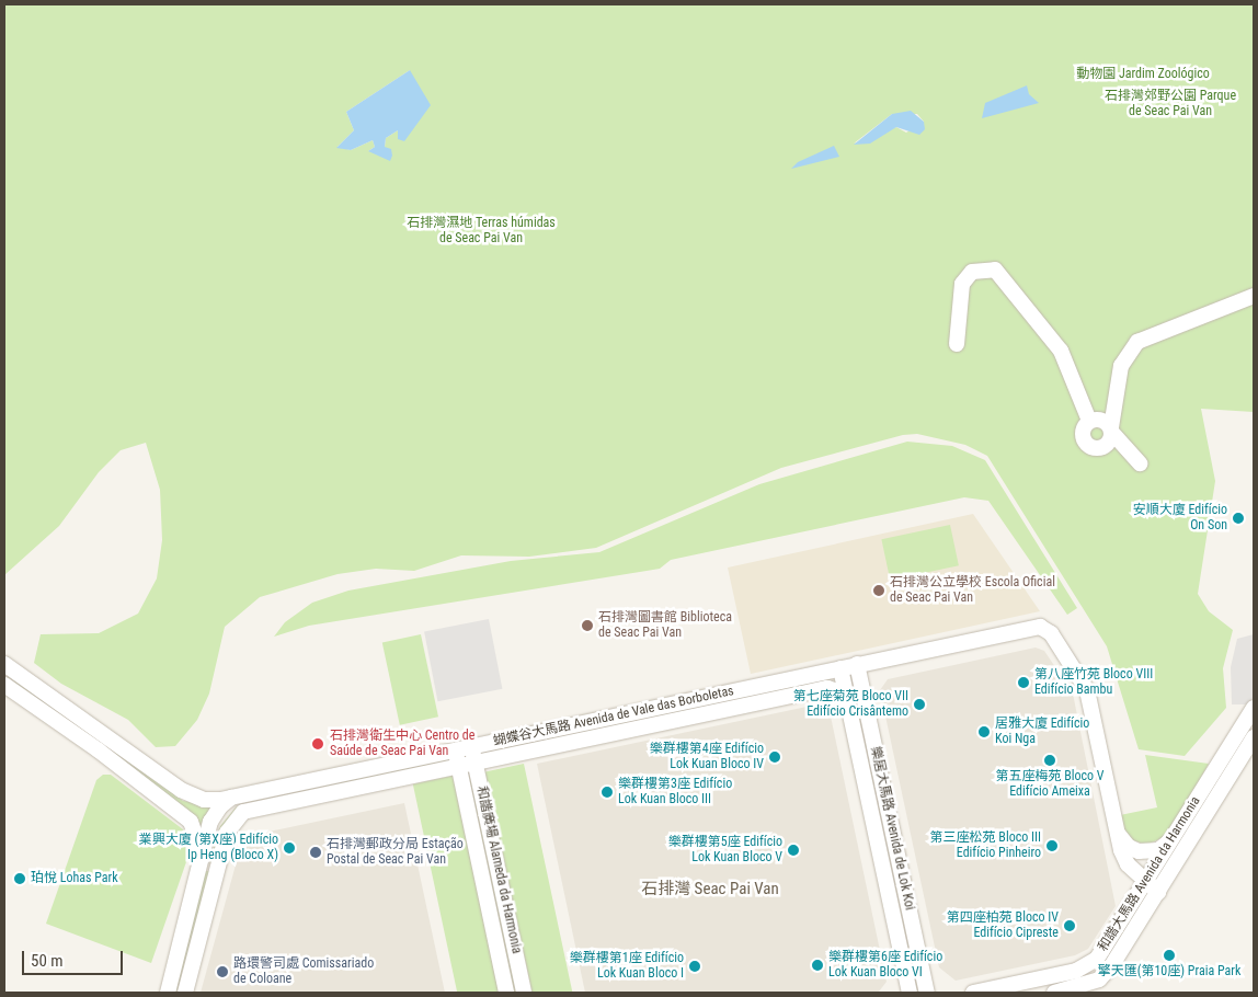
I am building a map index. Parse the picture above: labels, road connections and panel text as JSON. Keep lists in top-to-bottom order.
{
  "streets": {
    "street": [
      "蝴蝶谷大馬路 Avenida de Vale das Borboletas",
      "樂居大馬路 Avenida de Lok Koi",
      "和諧廣場 Alameda da Harmonia",
      "和諧大馬路 Avenida da Harmonia"
    ]
  },
  "crossings": [
    ["蝴蝶谷大馬路 Avenida de Vale das Borboletas", "樂居大馬路 Avenida de Lok Koi"],
    ["蝴蝶谷大馬路 Avenida de Vale das Borboletas", "和諧廣場 Alameda da Harmonia"],
    ["蝴蝶谷大馬路 Avenida de Vale das Borboletas", "和諧大馬路 Avenida da Harmonia"]
  ],
  "districts": ["石排灣 Seac Pai Van"],
  "parks": ["動物園 Jardim Zoológico", "石排灣郊野公園 Parque de Seac Pai Van", "石排灣濕地 Terras húmidas de Seac Pai Van"],
  "places": [
    "安順大廈 Edifício On Son",
    "石排灣公立學校 Escola Oficial de Seac Pai Van",
    "石排灣圖書館 Biblioteca de Seac Pai Van",
    "第八座竹苑 Bloco VIII Edifício Bambu",
    "第七座菊苑 Bloco VII Edifício Crisântemo",
    "居雅大廈 Edifício Koi Nga",
    "石排灣衛生中心 Centro de Saúde de Seac Pai Van",
    "樂群樓第4座 Edifício Lok Kuan Bloco IV",
    "第五座梅苑 Bloco V Edifício Ameixa",
    "樂群樓第3座 Edifício Lok Kuan Bloco III",
    "第三座松苑 Bloco III Edifício Pinheiro",
    "業興大廈 (第X座) Edifício Ip Heng (Bloco X)",
    "樂群樓第5座 Edifício Lok Kuan Bloco V",
    "石排灣郵政分局 Estação Postal de Seac Pai Van",
    "珀悅 Lohas Park",
    "第四座柏苑 Bloco IV Edifício Cipreste",
    "擎天匯(第10座) Praia Park",
    "樂群樓第6座 Edifício Lok Kuan Bloco VI",
    "樂群樓第1座 Edifício Lok Kuan Bloco I",
    "路環警司處 Comissariado de Coloane"
  ],
  "scale_bar": "50 m"
}
